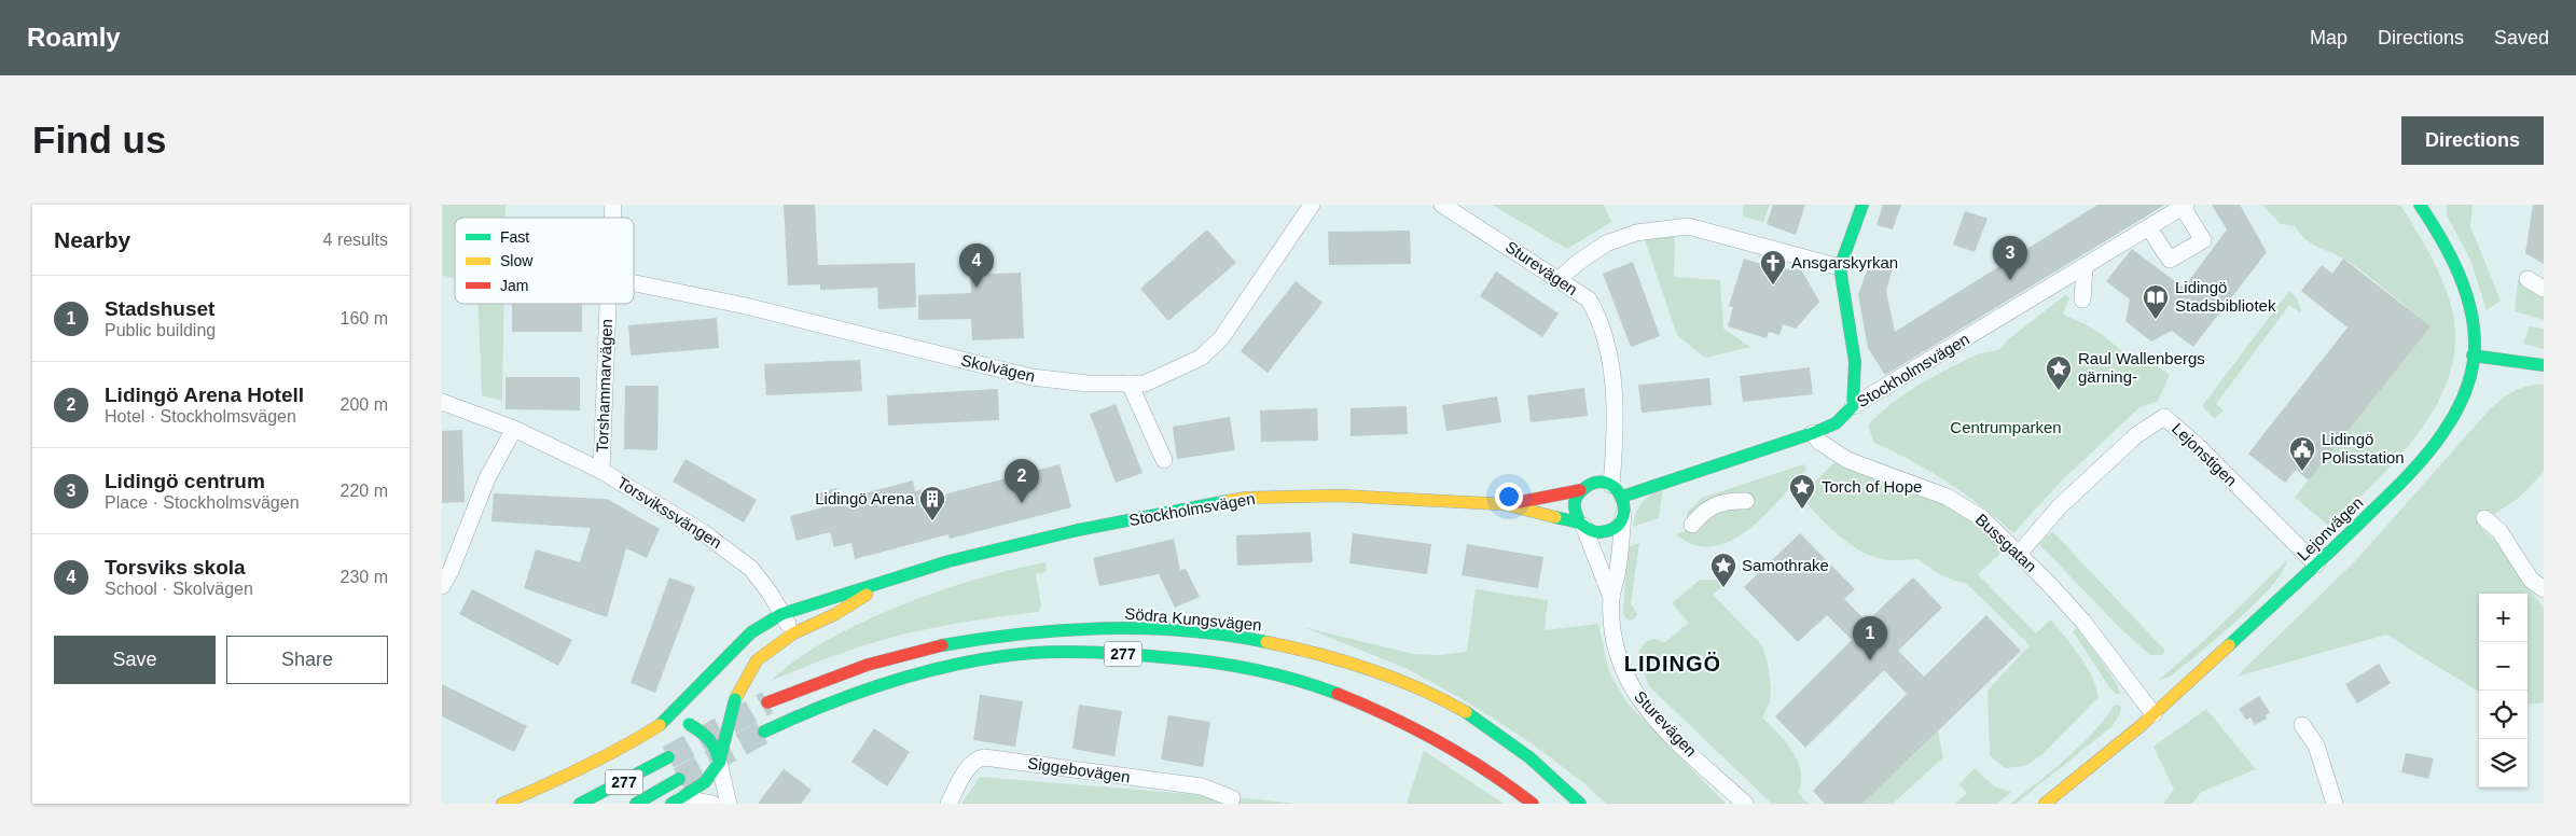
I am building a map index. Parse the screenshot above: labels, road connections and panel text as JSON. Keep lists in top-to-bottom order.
{
  "streets": {
    "street": [
      "Sturevägen",
      "Skolvägen",
      "Stockholmsvägen",
      "Torshammarvägen",
      "Lejonstigen",
      "Torsvikssvängen",
      "Lejonvägen",
      "Bussgatan",
      "Södra Kungsvägen",
      "277",
      "Siggebovägen"
    ]
  },
  "crossings": [
    ["Sturevägen", "Stockholmsvägen"],
    ["Stockholmsvägen", "Torsvikssvängen"],
    ["Stockholmsvägen", "Bussgatan"],
    ["Torshammarvägen", "Torsvikssvängen"],
    ["Lejonstigen", "Lejonvägen"],
    ["Lejonstigen", "Bussgatan"],
    ["Lejonvägen", "Bussgatan"]
  ],
  "districts": ["LIDINGÖ"],
  "parks": ["Centrumparken"],
  "places": {
    "church": ["Ansgarskyrkan"],
    "library": ["Lidingö Stadsbibliotek"],
    "place": ["Raul Wallenbergs gärning-", "Torch of Hope", "Samothrake"],
    "public building": ["Lidingö Polisstation"],
    "building": ["Lidingö Arena"]
  },
  "legend": ["Fast", "Slow", "Jam"],
  "page": {
    "header": "Roamly",
    "nav": ["Map", "Directions", "Saved"],
    "buttons": [
      "Directions",
      ["Save", "Share"]
    ],
    "title": "Find us",
    "heading": ["Nearby", "4 results"],
    "pins": [
      "3",
      "4",
      "2",
      "1"
    ],
    "list": [
      {
        "mark": "1",
        "name": "Stadshuset",
        "note": "Public building",
        "value": "160 m"
      },
      {
        "mark": "2",
        "name": "Lidingö Arena Hotell",
        "note": "Hotel · Stockholmsvägen",
        "value": "200 m"
      },
      {
        "mark": "3",
        "name": "Lidingö centrum",
        "note": "Place · Stockholmsvägen",
        "value": "220 m"
      },
      {
        "mark": "4",
        "name": "Torsviks skola",
        "note": "School · Skolvägen",
        "value": "230 m"
      }
    ],
    "map_buttons": ["+", "−"]
  }
}
